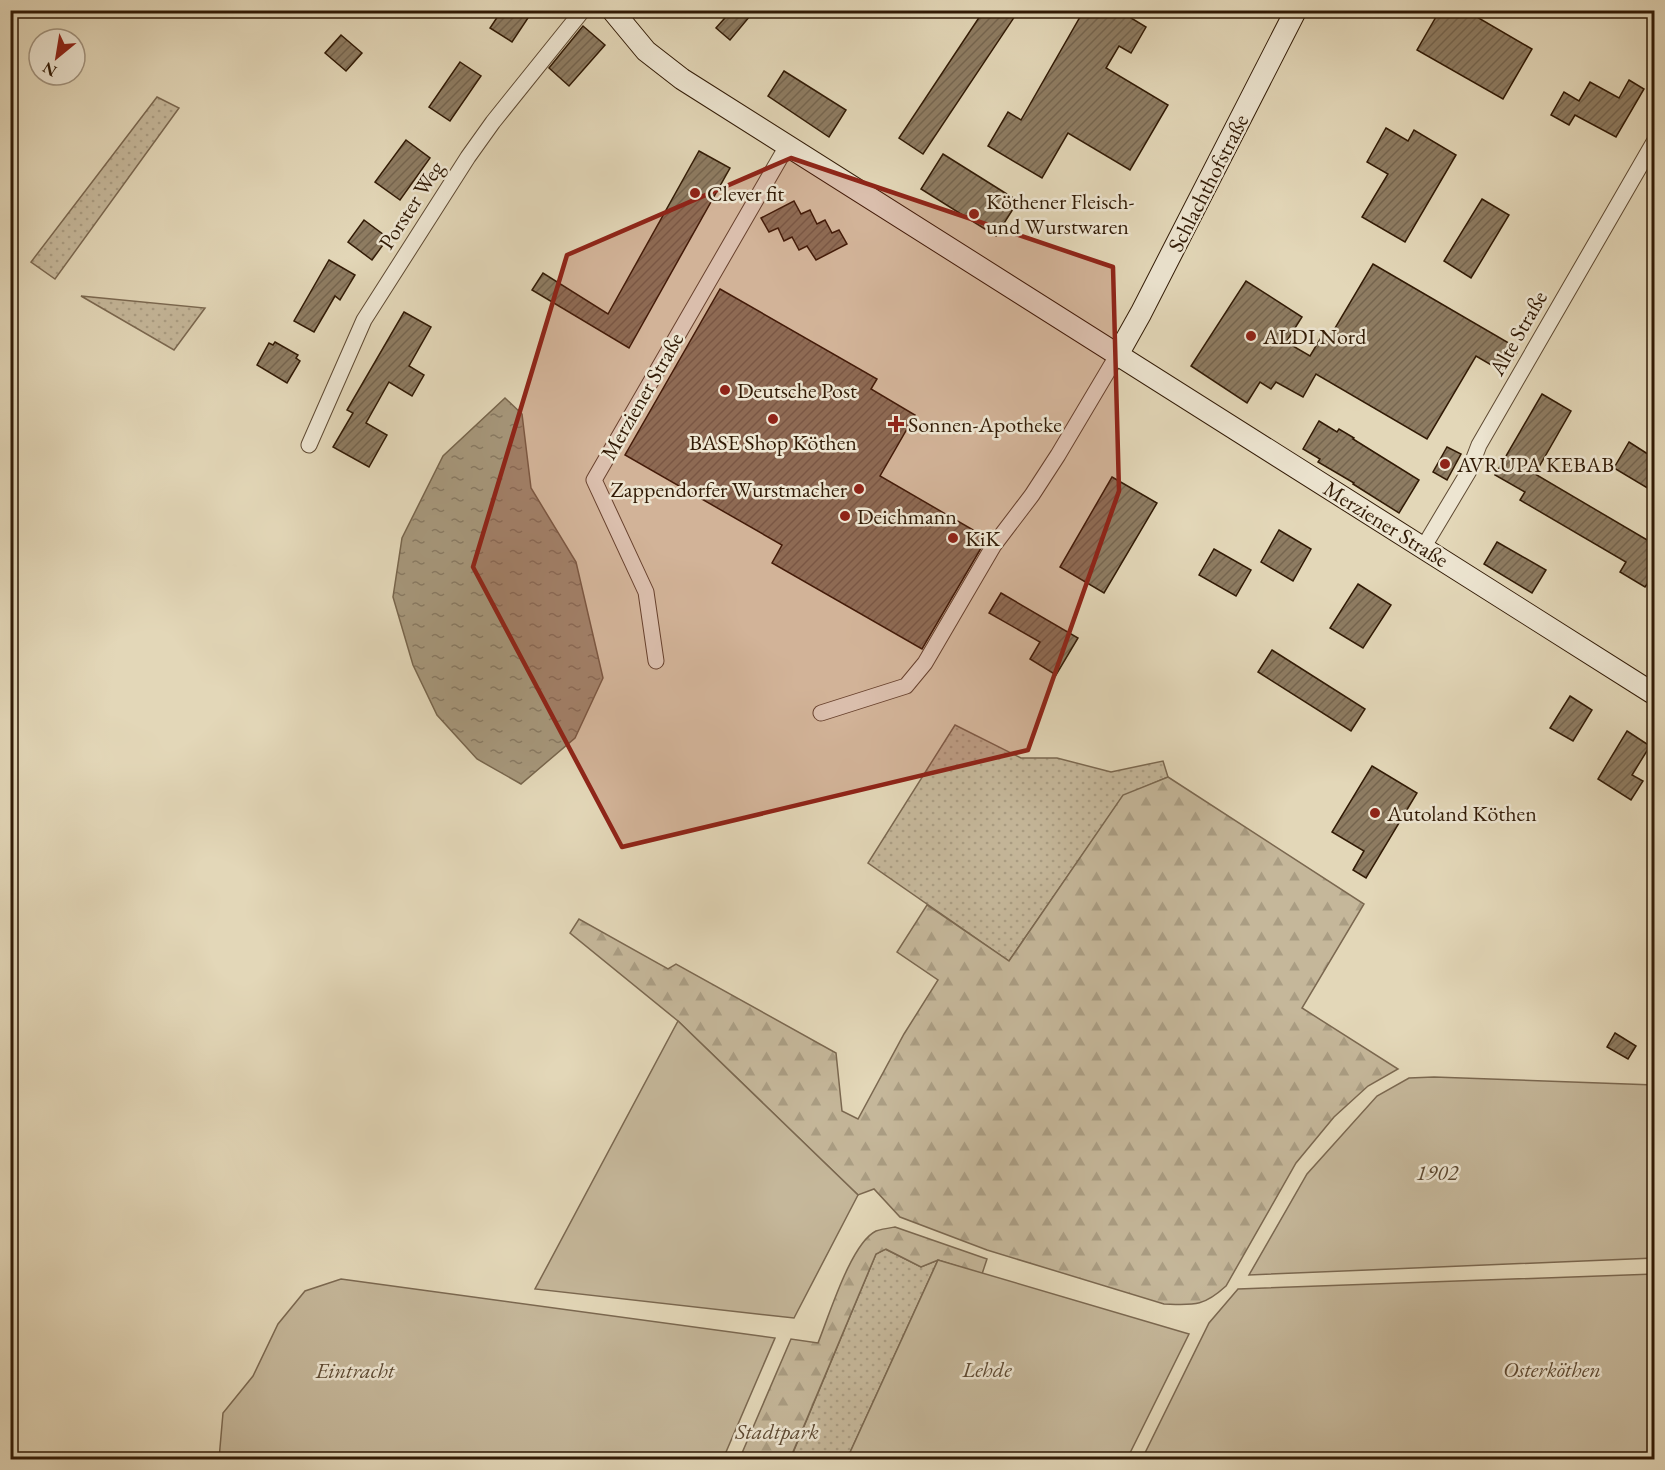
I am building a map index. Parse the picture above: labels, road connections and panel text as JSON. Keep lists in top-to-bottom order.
{
  "streets": {
    "main road": ["Schlachthofstraße", "Merziener Straße"],
    "street": ["Porster Weg", "Alte Straße"]
  },
  "crossings": [
    ["Schlachthofstraße", "Merziener Straße"],
    ["Alte Straße", "Merziener Straße"]
  ],
  "parks": [
    "1902",
    "Lehde",
    "Osterköthen",
    "Eintracht",
    "Stadtpark"
  ],
  "places": {
    "other": [
      "Clever fit",
      "Köthener Fleisch- und Wurstwaren",
      "ALDI Nord",
      "Deutsche Post",
      "BASE Shop Köthen",
      "AVRUPA KEBAB",
      "Zappendorfer Wurstmacher",
      "Deichmann",
      "KiK",
      "Autoland Köthen"
    ],
    "health": ["Sonnen-Apotheke"]
  },
  "north": "bottom left"
}
